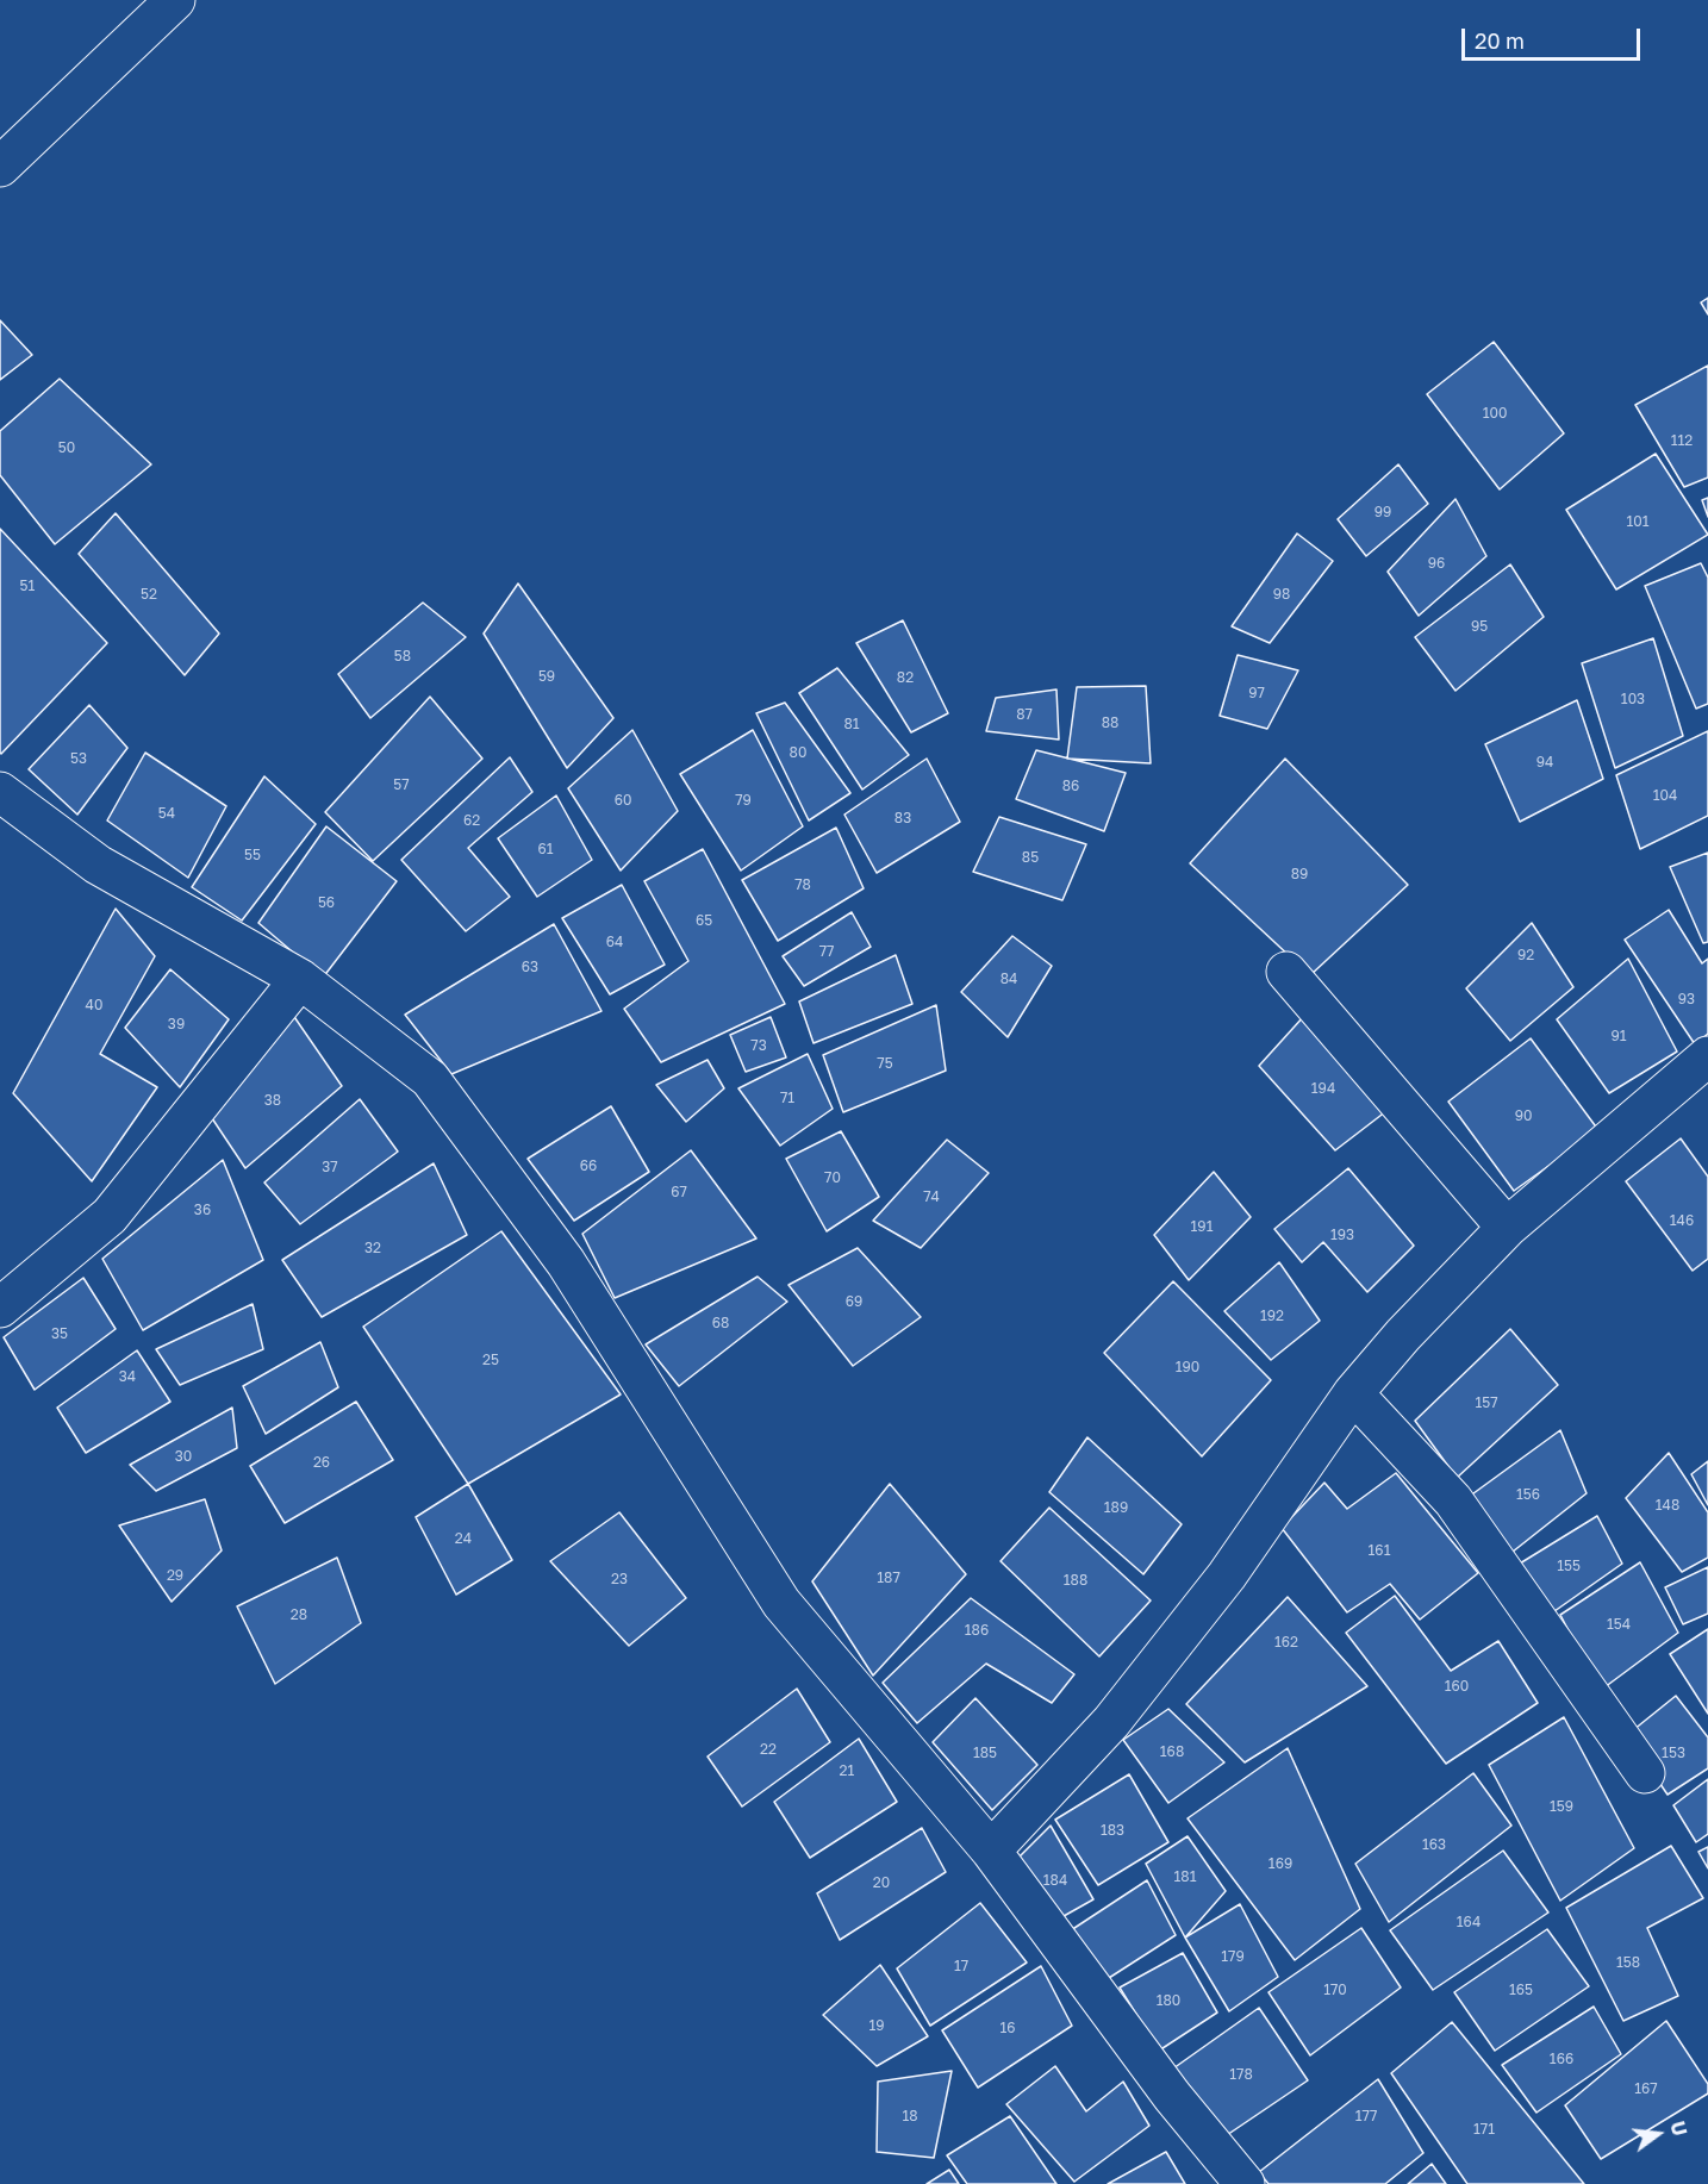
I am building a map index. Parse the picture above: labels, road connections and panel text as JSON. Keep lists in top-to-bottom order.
{
  "house_numbers": [
    "100",
    "112",
    "50",
    "99",
    "101",
    "96",
    "51",
    "52",
    "98",
    "95",
    "58",
    "59",
    "82",
    "97",
    "103",
    "87",
    "88",
    "81",
    "80",
    "53",
    "94",
    "57",
    "86",
    "104",
    "60",
    "79",
    "54",
    "83",
    "62",
    "61",
    "55",
    "85",
    "89",
    "78",
    "56",
    "65",
    "64",
    "77",
    "92",
    "63",
    "84",
    "93",
    "40",
    "39",
    "91",
    "73",
    "75",
    "194",
    "71",
    "38",
    "90",
    "66",
    "37",
    "70",
    "67",
    "74",
    "36",
    "146",
    "191",
    "193",
    "32",
    "69",
    "192",
    "68",
    "35",
    "25",
    "190",
    "34",
    "157",
    "30",
    "26",
    "156",
    "148",
    "189",
    "24",
    "161",
    "155",
    "29",
    "187",
    "23",
    "188",
    "28",
    "154",
    "186",
    "162",
    "160",
    "22",
    "168",
    "185",
    "153",
    "21",
    "159",
    "183",
    "163",
    "169",
    "181",
    "184",
    "20",
    "164",
    "179",
    "158",
    "17",
    "170",
    "165",
    "180",
    "19",
    "16",
    "166",
    "178",
    "167",
    "18",
    "177",
    "171"
  ],
  "scale_bar": "20 m",
  "north": "right"
}
